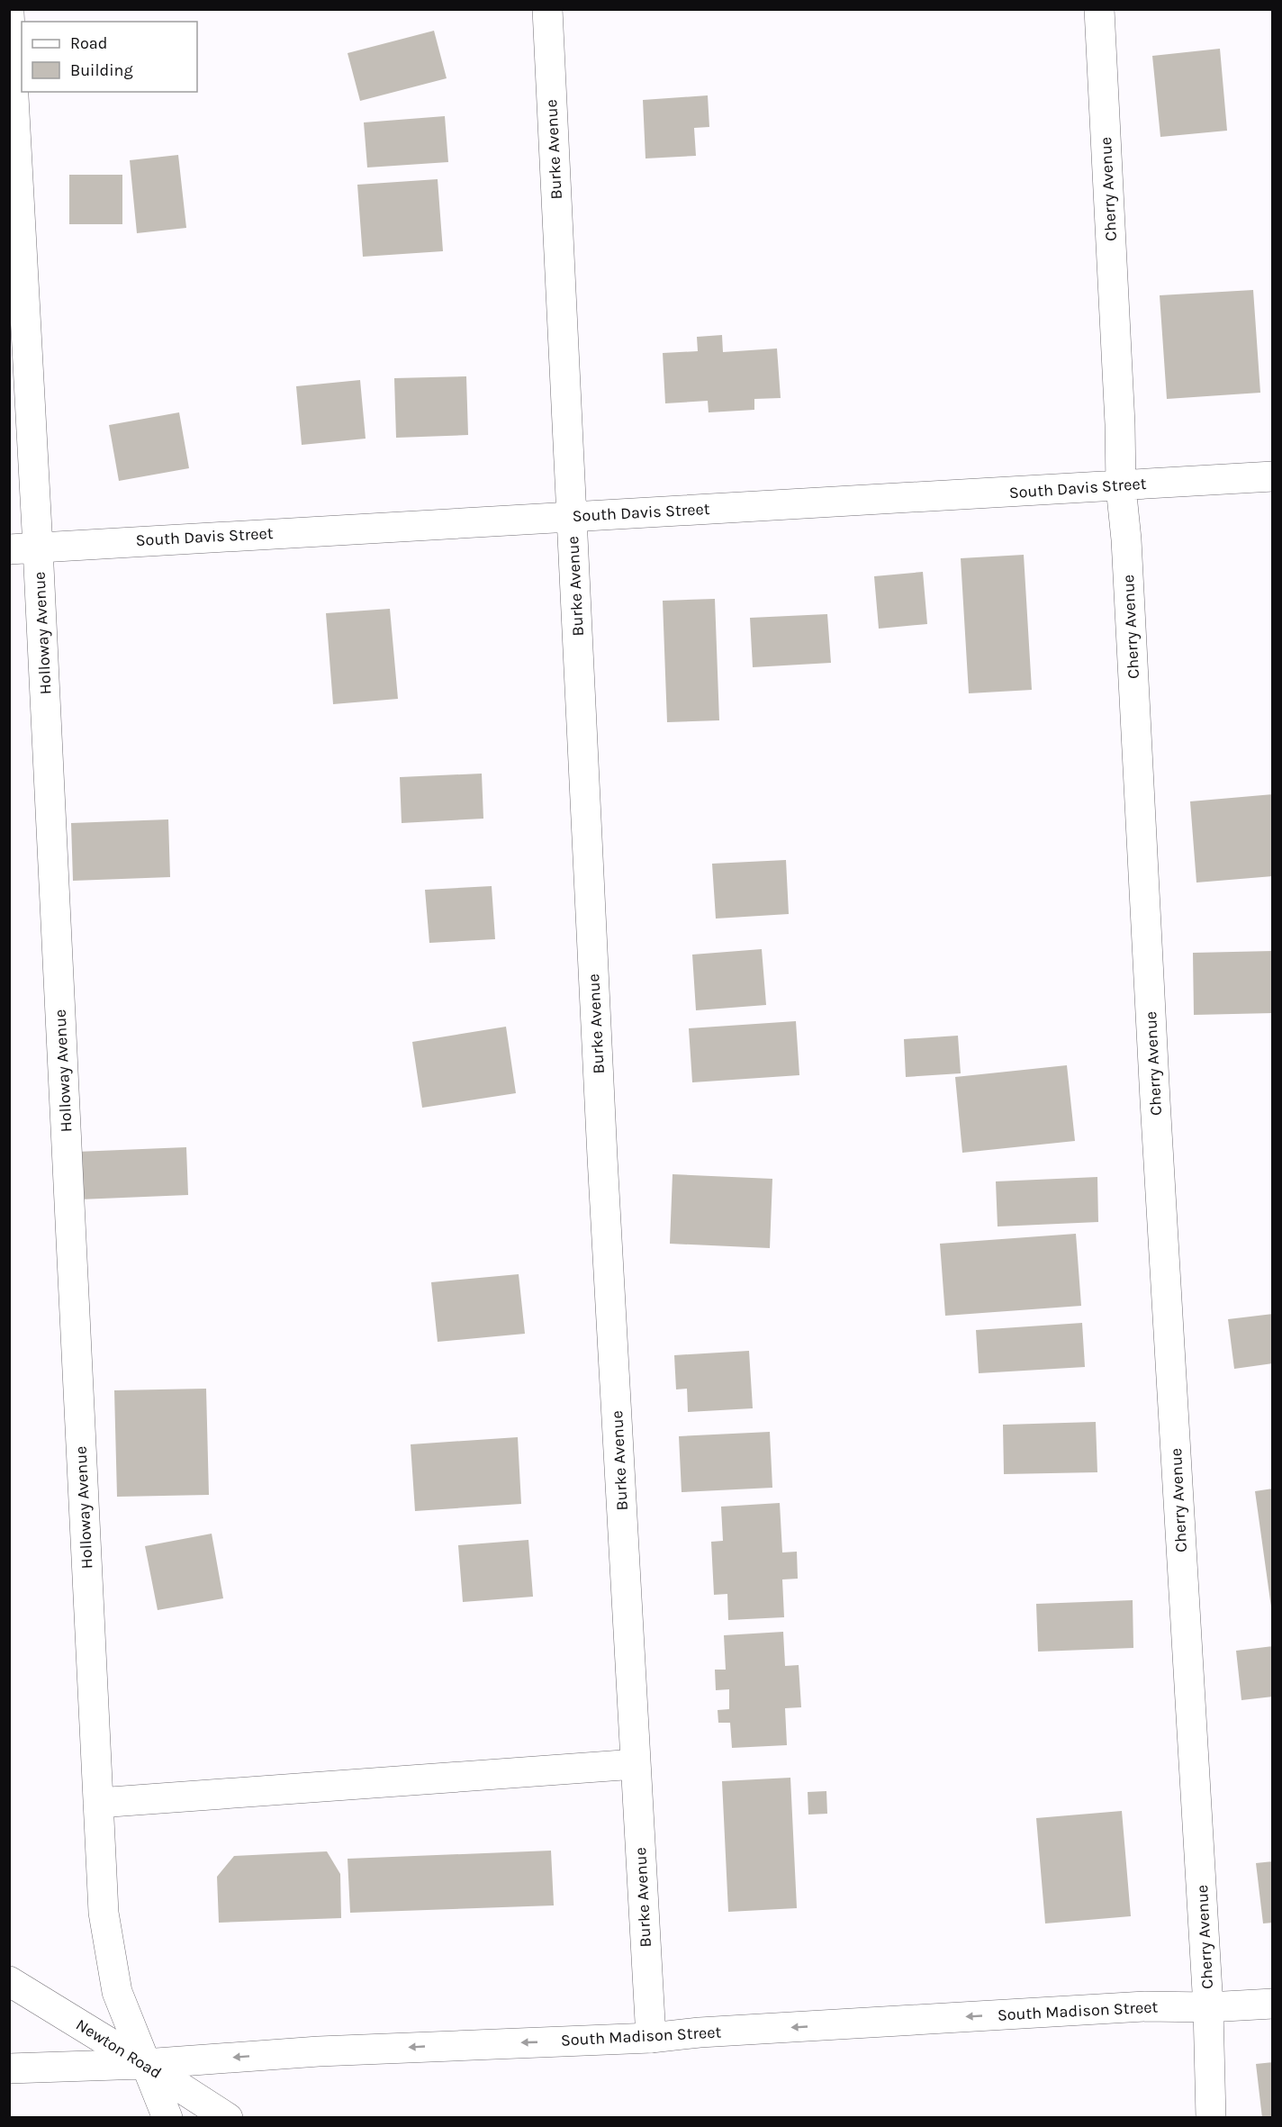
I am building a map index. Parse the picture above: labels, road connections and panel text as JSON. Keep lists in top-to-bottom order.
{
  "streets": {
    "street": [
      "Burke Avenue",
      "Cherry Avenue",
      "South Davis Street",
      "Holloway Avenue",
      "South Madison Street",
      "Newton Road"
    ]
  },
  "crossings": [
    ["Burke Avenue", "South Davis Street"],
    ["Burke Avenue", "South Madison Street"],
    ["Cherry Avenue", "South Davis Street"],
    ["Cherry Avenue", "South Madison Street"],
    ["South Davis Street", "Holloway Avenue"],
    ["Holloway Avenue", "South Madison Street"],
    ["Holloway Avenue", "Newton Road"],
    ["South Madison Street", "Newton Road"]
  ],
  "one_way": ["South Madison Street"],
  "legend": ["Road", "Building"]
}
